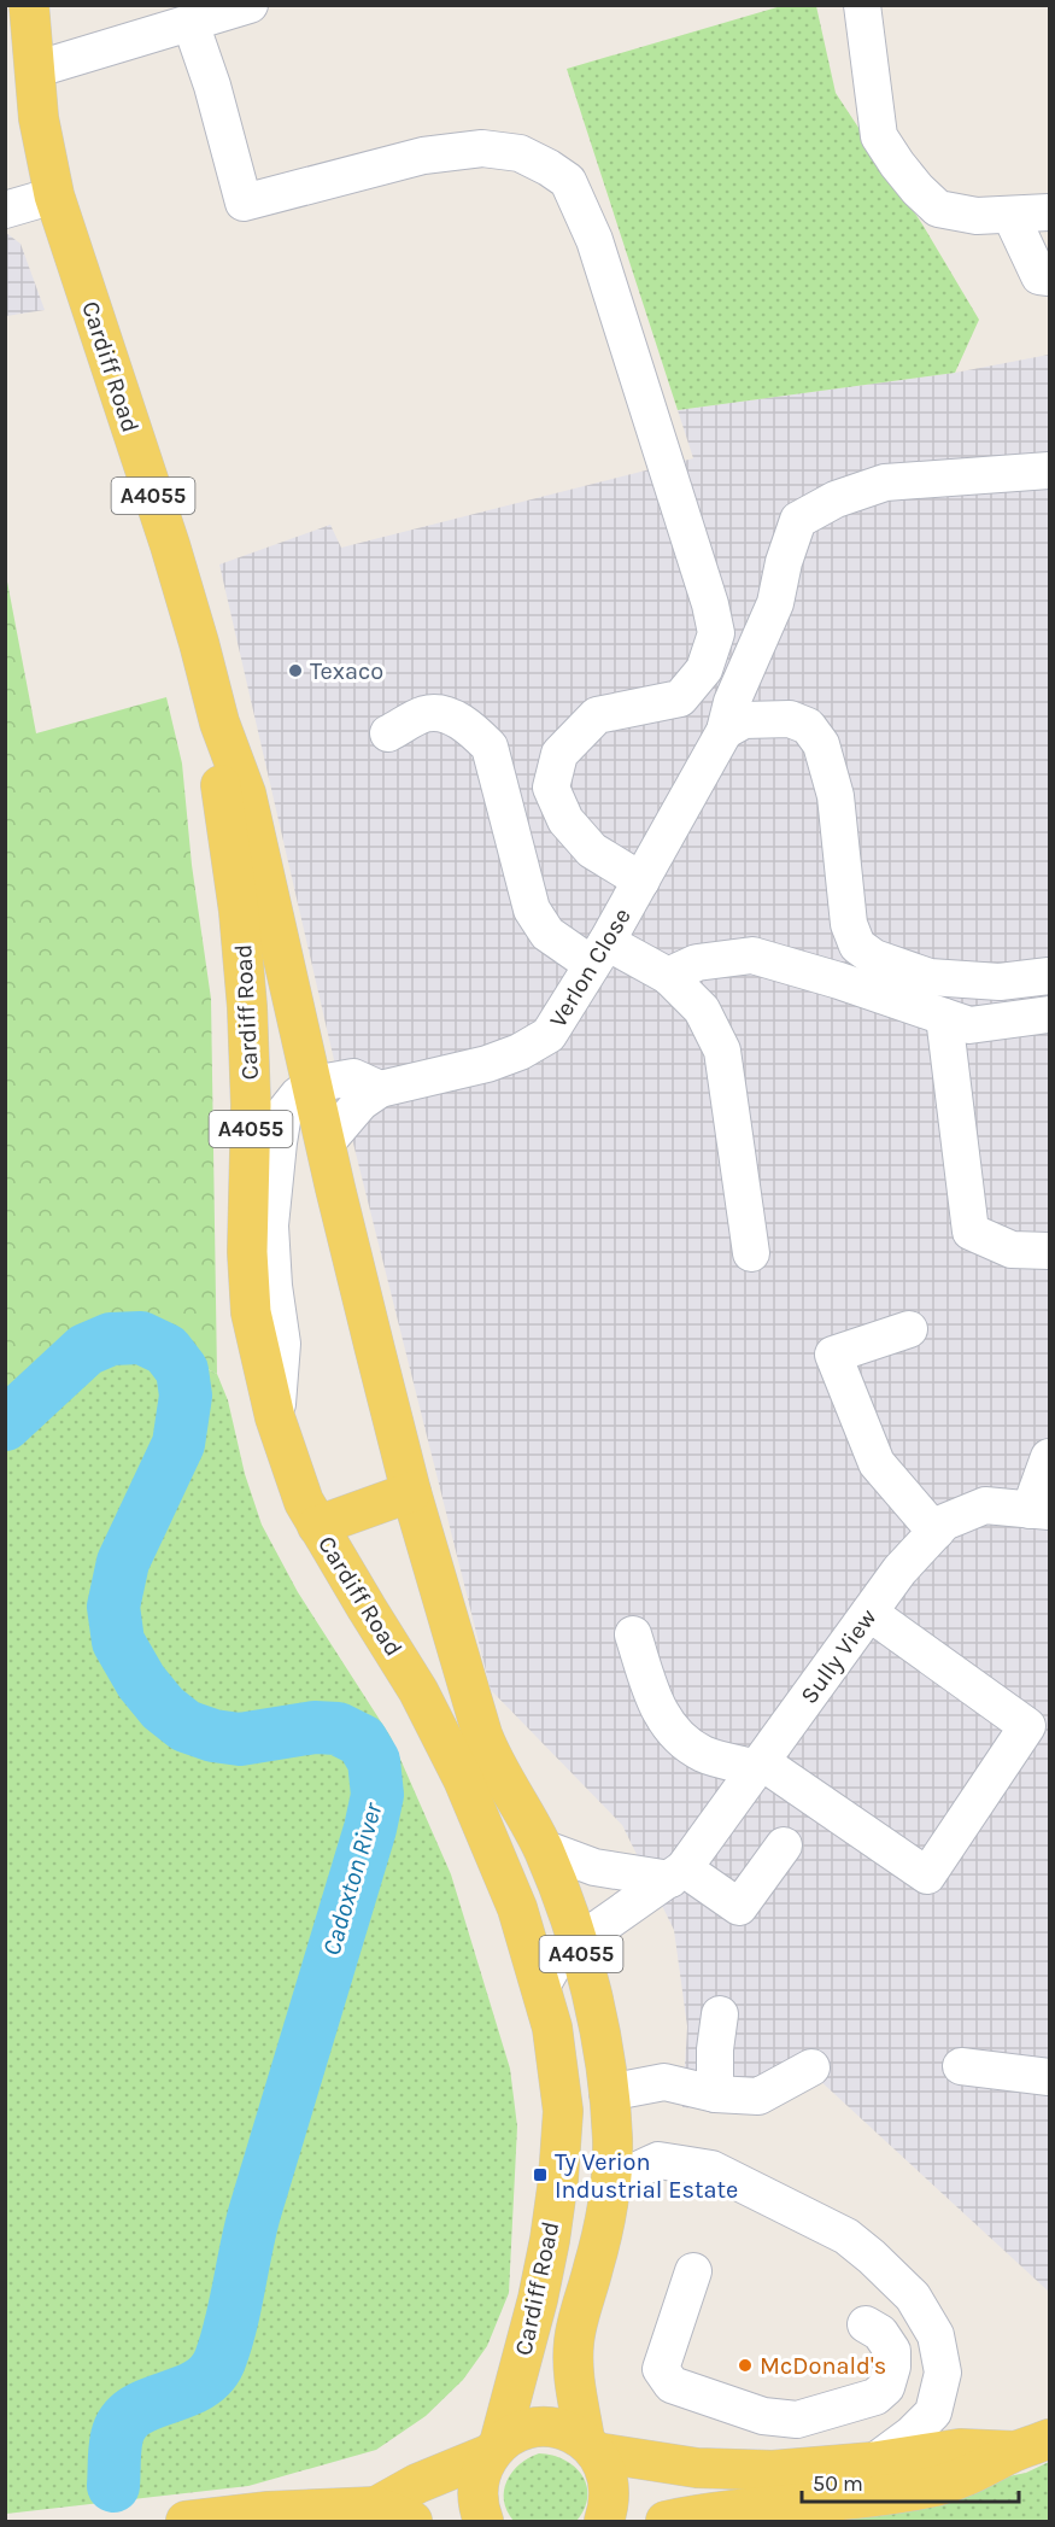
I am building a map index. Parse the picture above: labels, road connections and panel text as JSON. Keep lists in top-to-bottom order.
{
  "streets": {
    "main road": ["Cardiff Road", "A4055"],
    "street": ["Verlon Close", "Sully View"]
  },
  "crossings": [
    ["Cardiff Road", "Verlon Close"],
    ["Cardiff Road", "Sully View"]
  ],
  "water": ["Cadoxton River"],
  "places": {
    "other": ["Texaco", "McDonald's"],
    "transit": ["Ty Verion Industrial Estate"]
  },
  "scale_bar": "50 m"
}
